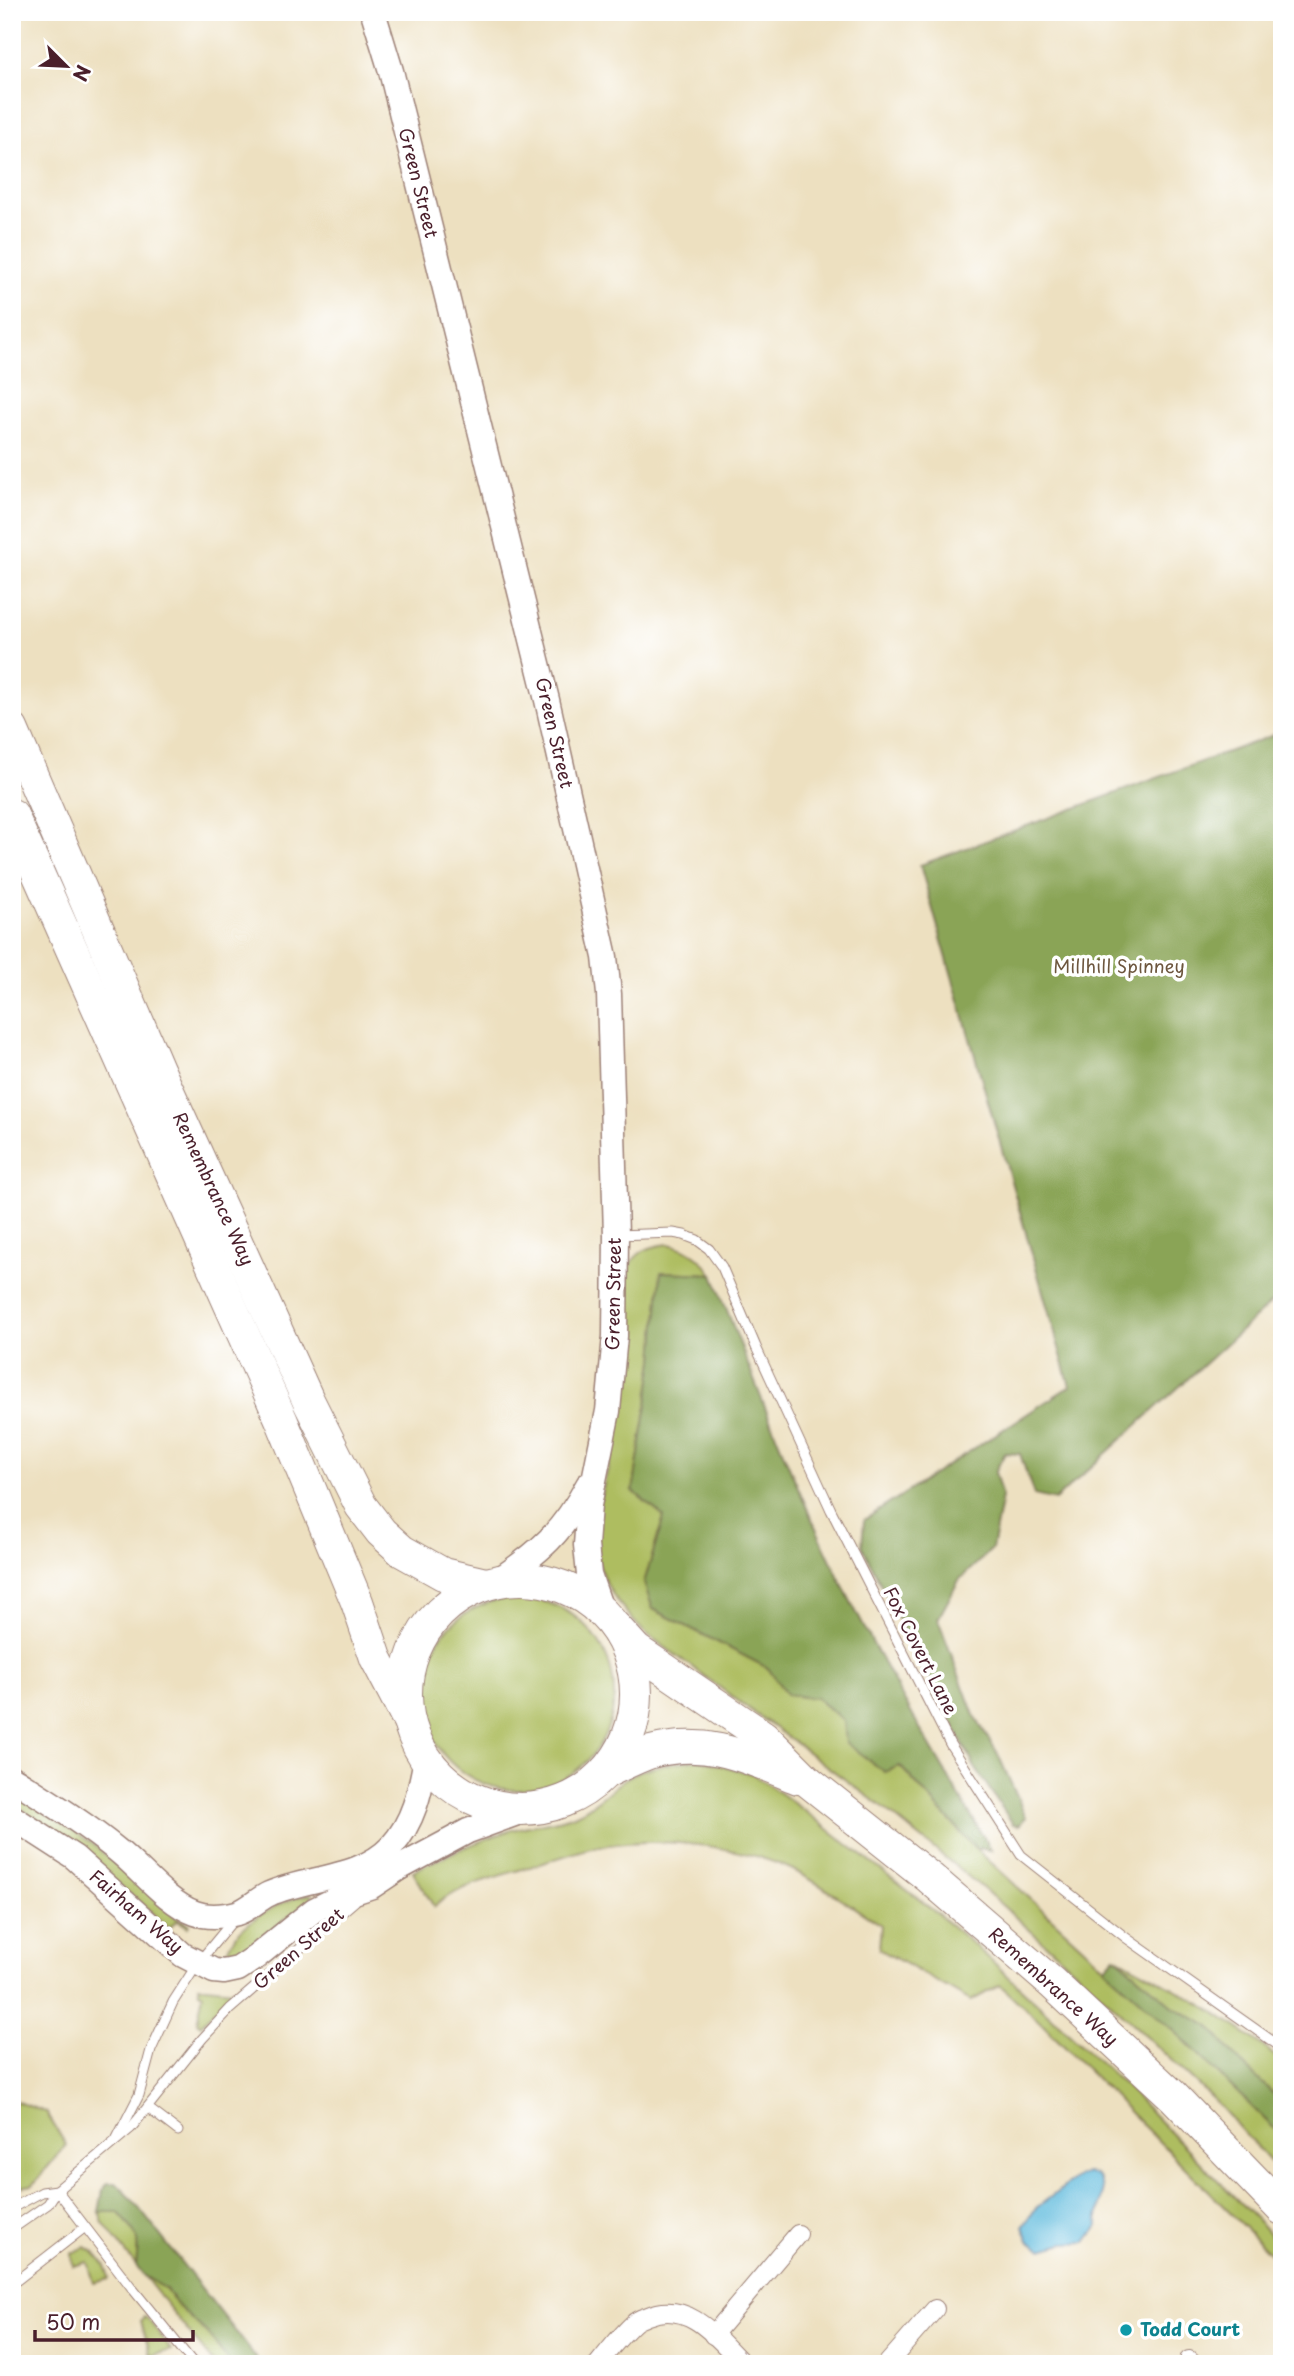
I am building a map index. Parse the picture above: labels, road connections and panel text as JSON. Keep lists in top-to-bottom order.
{
  "streets": {
    "highway": ["Remembrance Way"],
    "street": ["Green Street", "Fairham Way"],
    "lane": ["Fox Covert Lane"]
  },
  "crossings": [
    ["Green Street", "Remembrance Way"],
    ["Green Street", "Fox Covert Lane"],
    ["Green Street", "Fairham Way"]
  ],
  "parks": ["Millhill Spinney"],
  "places": ["Todd Court"],
  "scale_bar": "50 m",
  "north": "bottom right"
}
